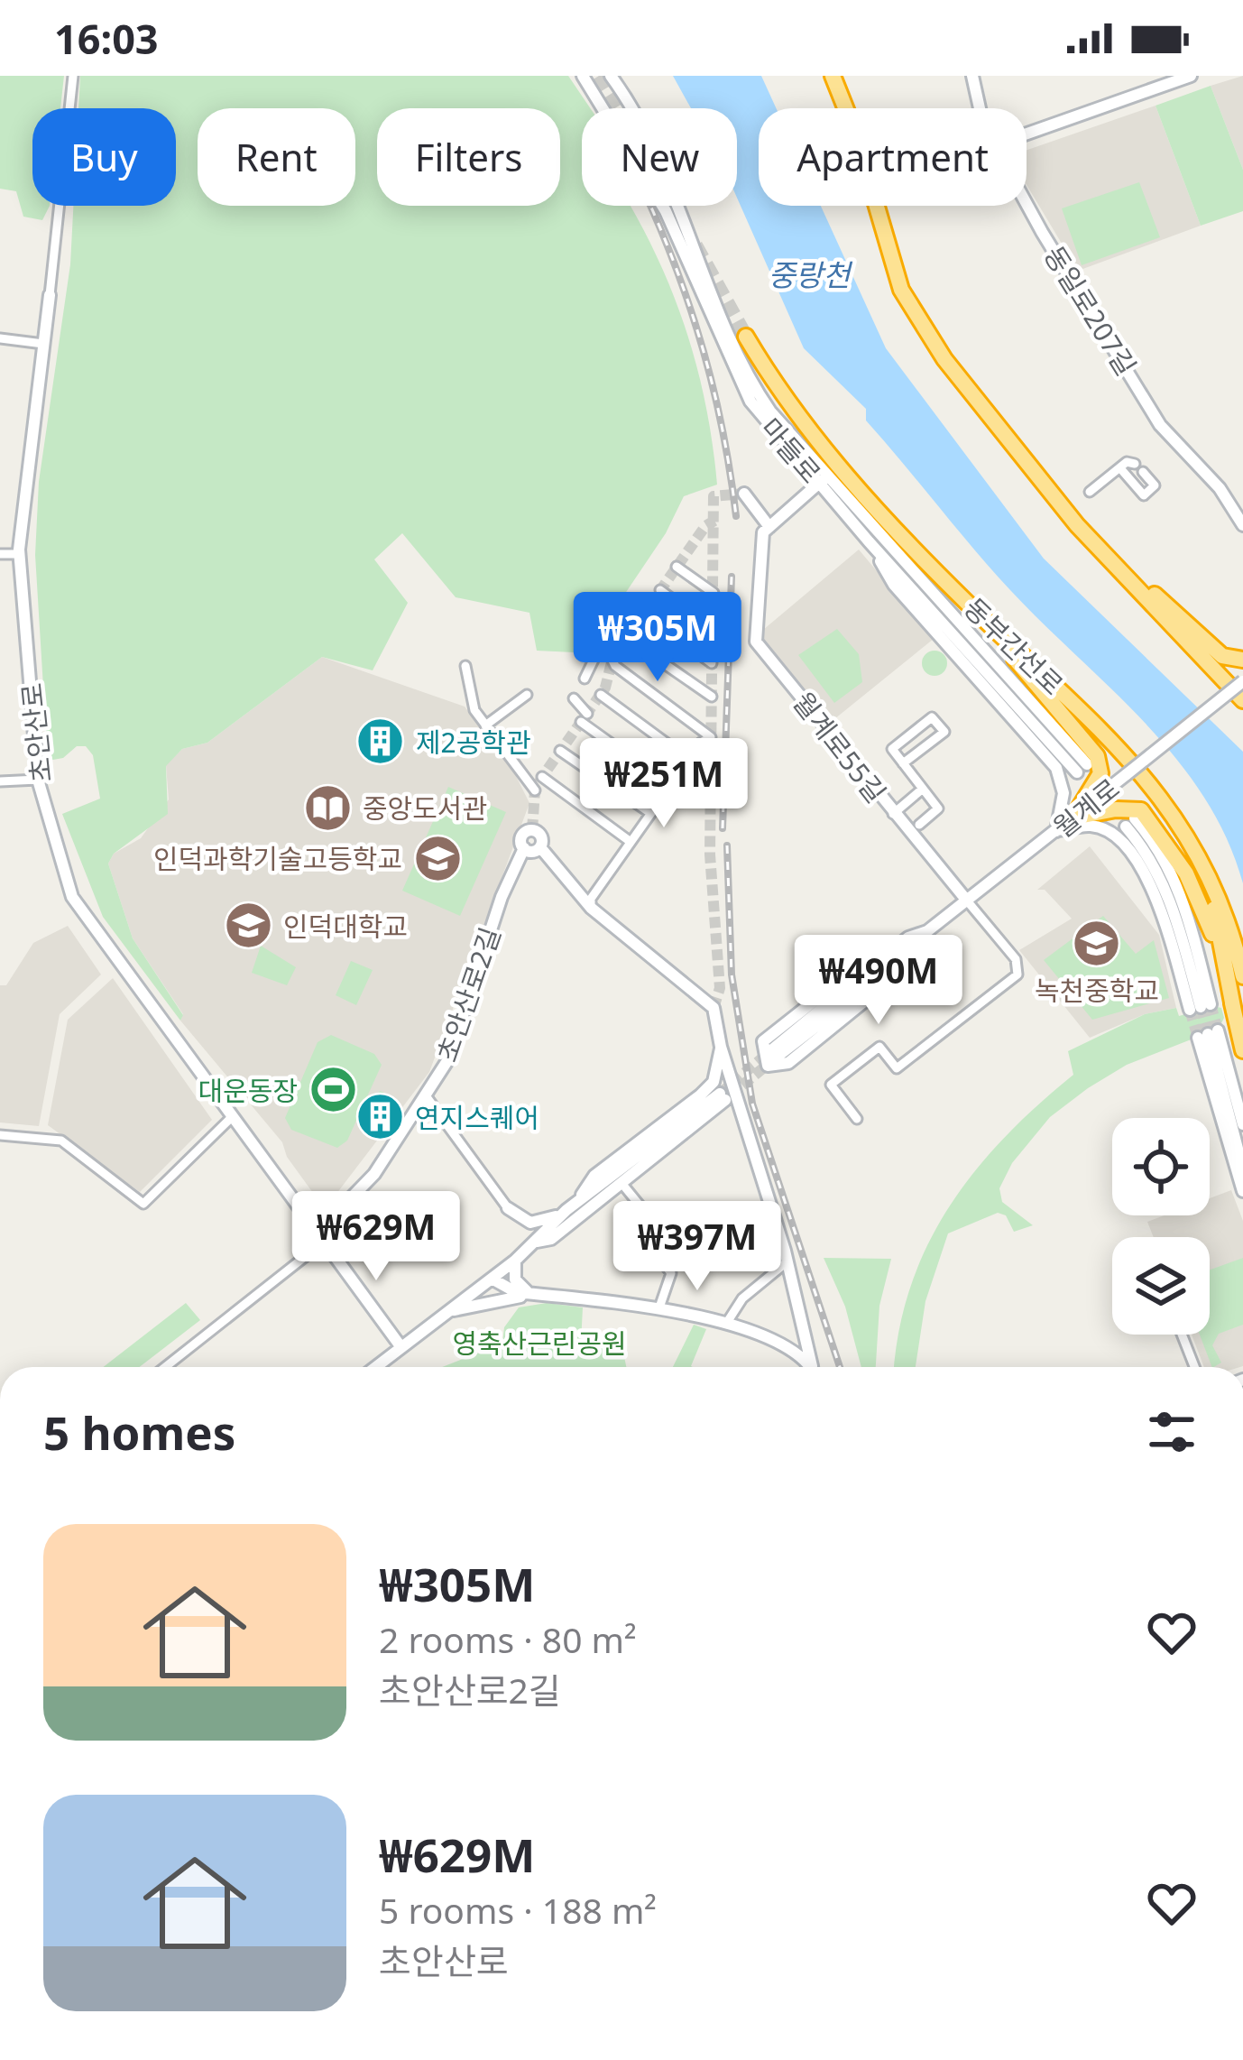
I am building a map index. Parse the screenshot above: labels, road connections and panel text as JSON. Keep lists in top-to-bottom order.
{
  "streets": {
    "highway": ["동부간선로"],
    "street": [
      "동일로207길",
      "마들로",
      "초안산로",
      "월계로55길",
      "월계로",
      "초안산로2길"
    ]
  },
  "crossings": [
    ["초안산로", "초안산로2길"],
    ["월계로55길", "월계로"]
  ],
  "water": ["중랑천"],
  "parks": ["영축산근린공원"],
  "places": {
    "building": ["제2공학관", "연지스퀘어"],
    "library": ["중앙도서관"],
    "school or university": ["인덕과학기술고등학교", "인덕대학교", "녹천중학교"],
    "sports": ["대운동장"]
  },
  "page": {
    "status": "16:03",
    "chip": [
      "Buy",
      "Rent",
      "Filters",
      "New",
      "Apartment"
    ],
    "price": [
      "₩305M",
      "₩251M",
      "₩490M",
      "₩629M",
      "₩397M"
    ],
    "heading": "5 homes",
    "list": [
      {
        "name": "₩305M",
        "note": "2 rooms · 80 m² · 초안산로2길"
      },
      {
        "name": "₩629M",
        "note": "5 rooms · 188 m² · 초안산로"
      }
    ]
  }
}
